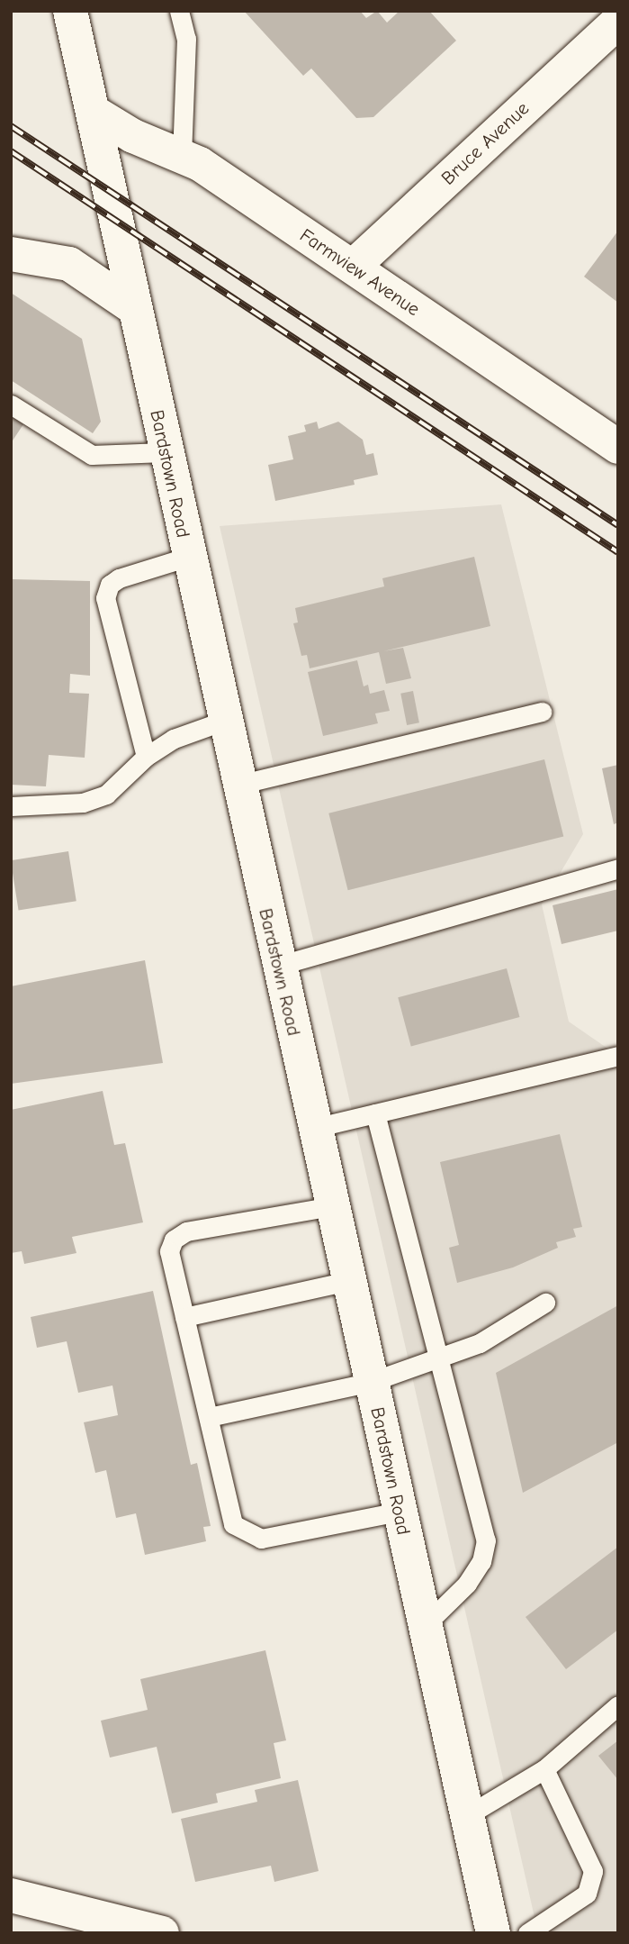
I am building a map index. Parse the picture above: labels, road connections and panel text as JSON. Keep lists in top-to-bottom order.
{
  "streets": {
    "main road": ["Bruce Avenue", "Farmview Avenue", "Bardstown Road"]
  },
  "crossings": [
    ["Bruce Avenue", "Farmview Avenue"],
    ["Farmview Avenue", "Bardstown Road"]
  ]
}
